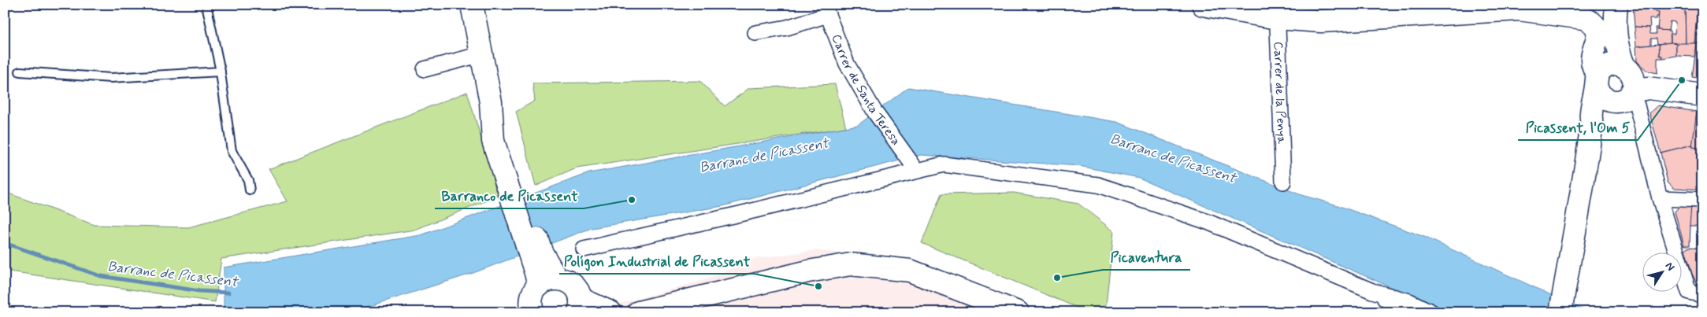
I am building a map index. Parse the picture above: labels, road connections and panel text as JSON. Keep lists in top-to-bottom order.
{
  "streets": {
    "street": ["Carrer de Santa Teresa", "Carrer de la Penya"]
  },
  "water": ["Barranc de Picassent"],
  "places": [
    "Picassent, l'Om 5",
    "Barranco de Picassent",
    "Picaventura",
    "Polígon Industrial de Picassent"
  ],
  "north": "top right"
}
